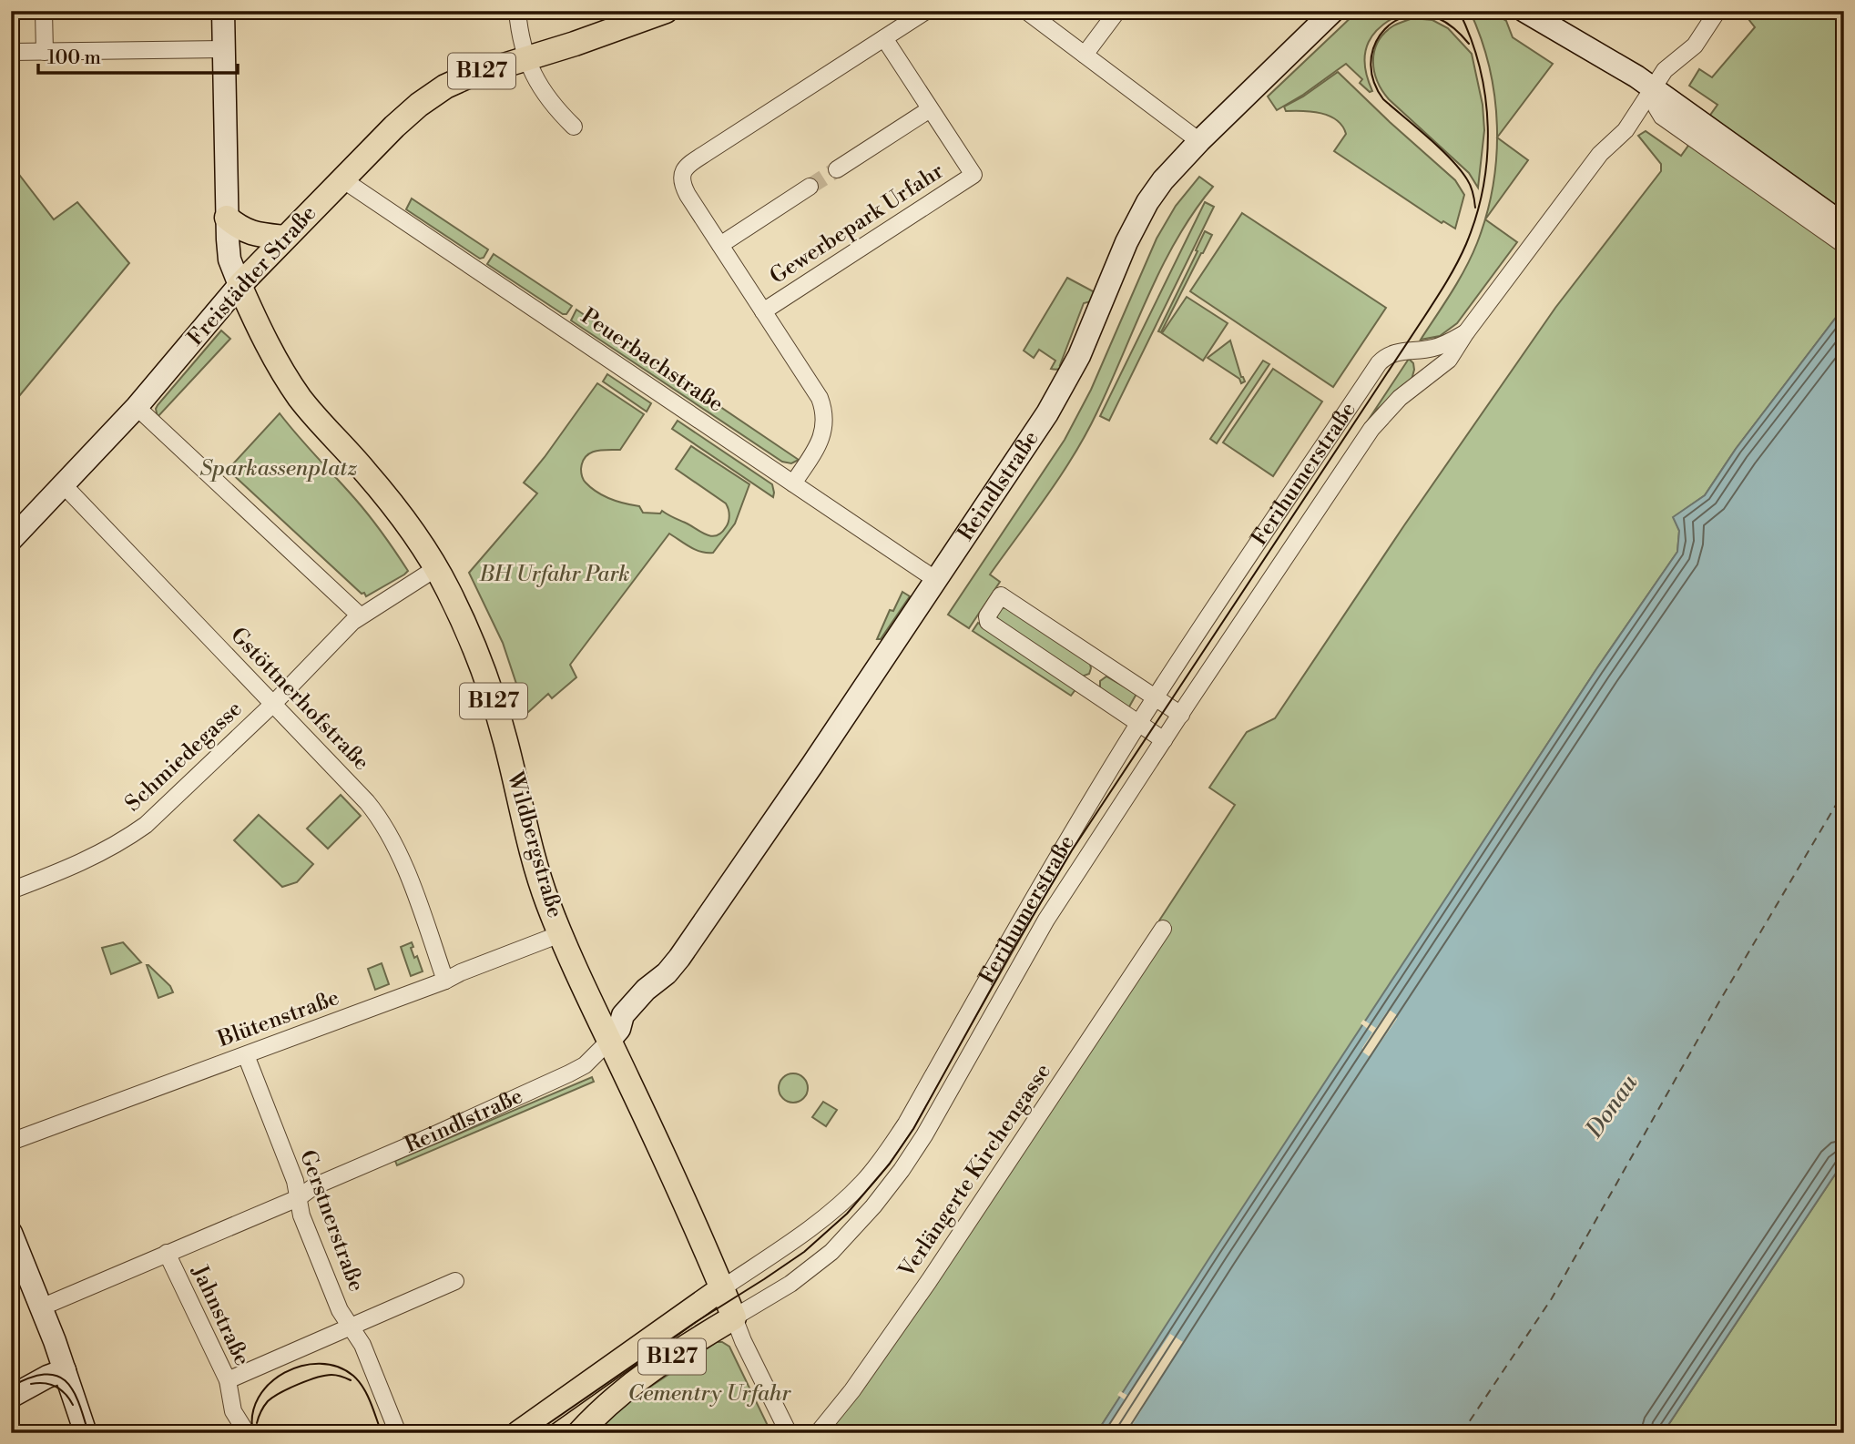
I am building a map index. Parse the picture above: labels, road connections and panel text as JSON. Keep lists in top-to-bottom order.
{
  "streets": {
    "main road": [
      "B127",
      "Freistädter Straße",
      "Ferihumerstraße",
      "Wildbergstraße"
    ],
    "street": [
      "Gewerbepark Urfahr",
      "Peuerbachstraße",
      "Reindlstraße",
      "Gstöttnerhofstraße",
      "Schmiedegasse",
      "Blütenstraße",
      "Verlängerte Kirchengasse",
      "Gerstnerstraße",
      "Jahnstraße"
    ]
  },
  "crossings": [
    ["Gewerbepark Urfahr", "Peuerbachstraße"],
    ["Freistädter Straße", "Peuerbachstraße"],
    ["Freistädter Straße", "Gstöttnerhofstraße"],
    ["Freistädter Straße", "Wildbergstraße"],
    ["Peuerbachstraße", "Reindlstraße"],
    ["Ferihumerstraße", "Wildbergstraße"],
    ["Reindlstraße", "Wildbergstraße"],
    ["Reindlstraße", "Gerstnerstraße"],
    ["Reindlstraße", "Jahnstraße"],
    ["Gstöttnerhofstraße", "Schmiedegasse"],
    ["Gstöttnerhofstraße", "Blütenstraße"],
    ["Wildbergstraße", "Blütenstraße"],
    ["Blütenstraße", "Gerstnerstraße"]
  ],
  "water": ["Donau"],
  "parks": ["Sparkassenplatz", "BH Urfahr Park", "Cementry Urfahr"],
  "scale_bar": "100 m"
}
